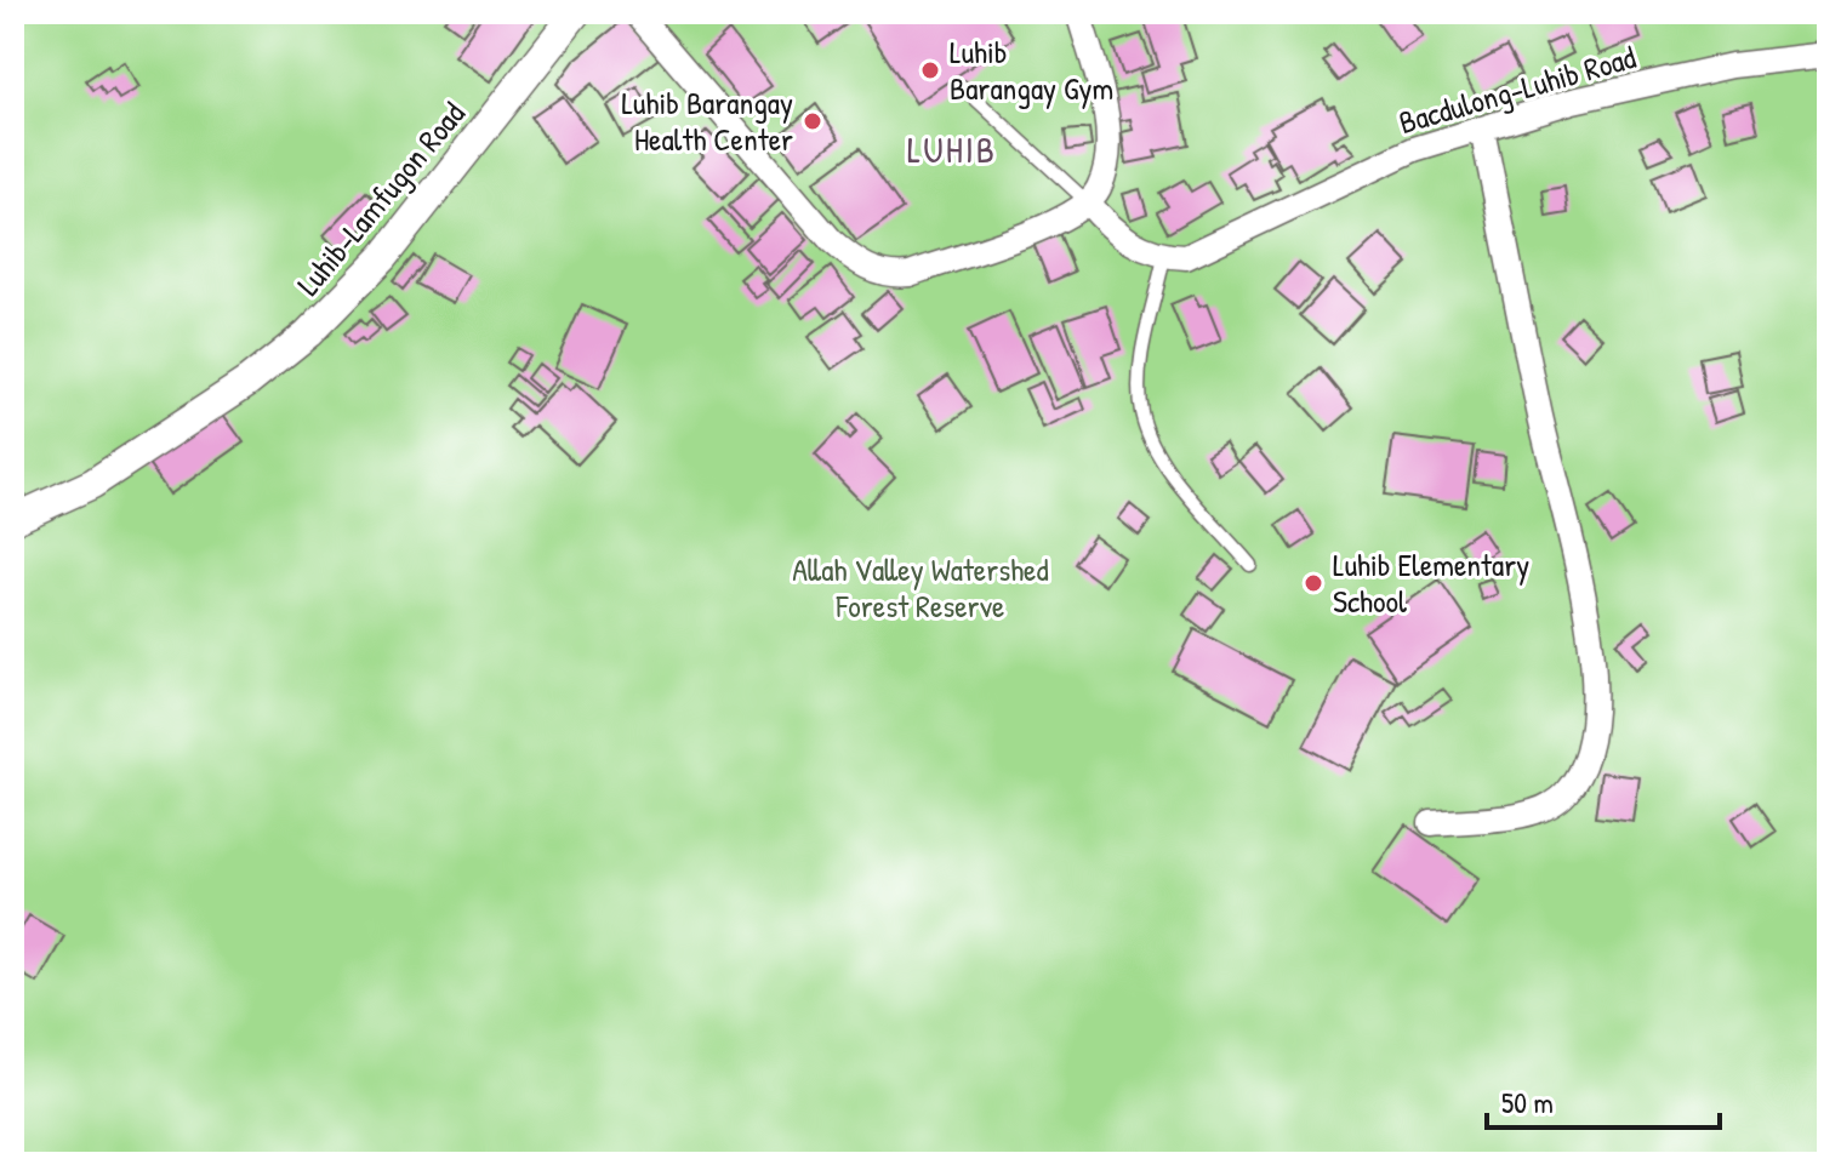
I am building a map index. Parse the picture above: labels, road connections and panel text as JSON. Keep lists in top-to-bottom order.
{
  "streets": {
    "street": ["Bacdulong-Luhib Road", "Luhib-Lamfugon Road"]
  },
  "districts": ["LUHIB"],
  "parks": ["Allah Valley Watershed Forest Reserve"],
  "places": ["Luhib Barangay Gym", "Luhib Barangay Health Center", "Luhib Elementary School"],
  "scale_bar": "50 m"
}
